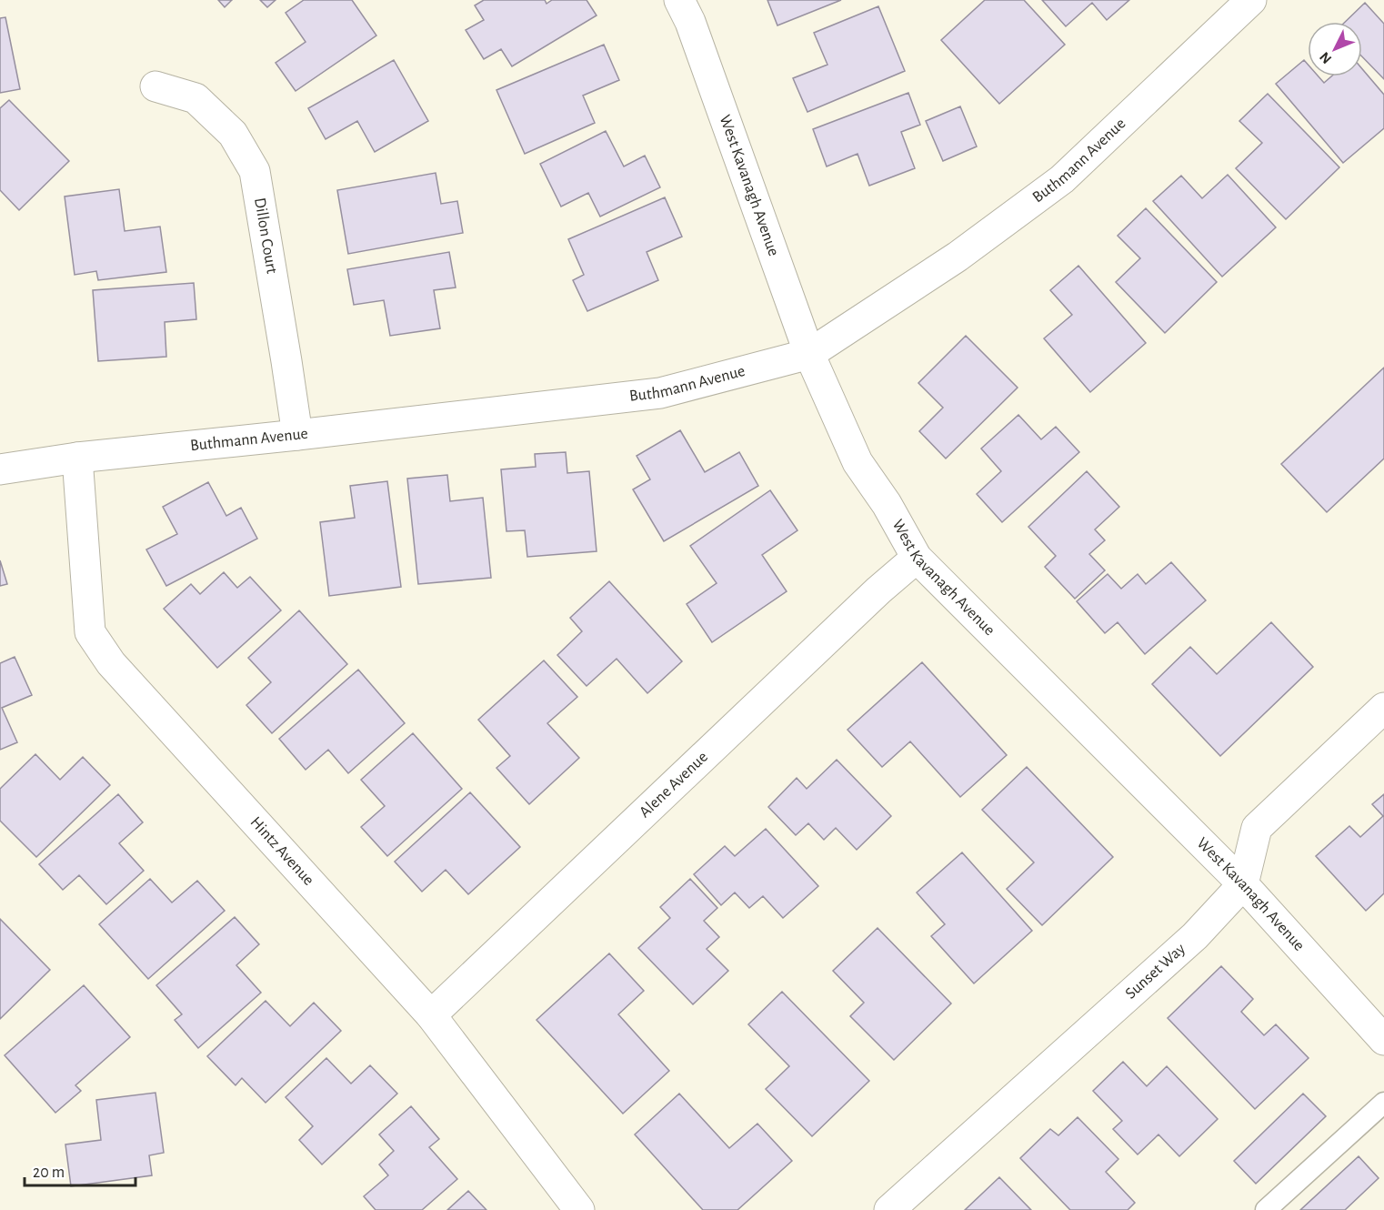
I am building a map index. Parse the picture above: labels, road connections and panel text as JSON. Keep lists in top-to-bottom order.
{
  "streets": {
    "street": [
      "Buthmann Avenue",
      "West Kavanagh Avenue",
      "Dillon Court",
      "Alene Avenue",
      "Hintz Avenue",
      "Sunset Way"
    ]
  },
  "crossings": [
    ["Buthmann Avenue", "West Kavanagh Avenue"],
    ["Buthmann Avenue", "Dillon Court"],
    ["Buthmann Avenue", "Hintz Avenue"],
    ["West Kavanagh Avenue", "Alene Avenue"],
    ["West Kavanagh Avenue", "Sunset Way"],
    ["Alene Avenue", "Hintz Avenue"]
  ],
  "scale_bar": "20 m",
  "north": "bottom left"
}
